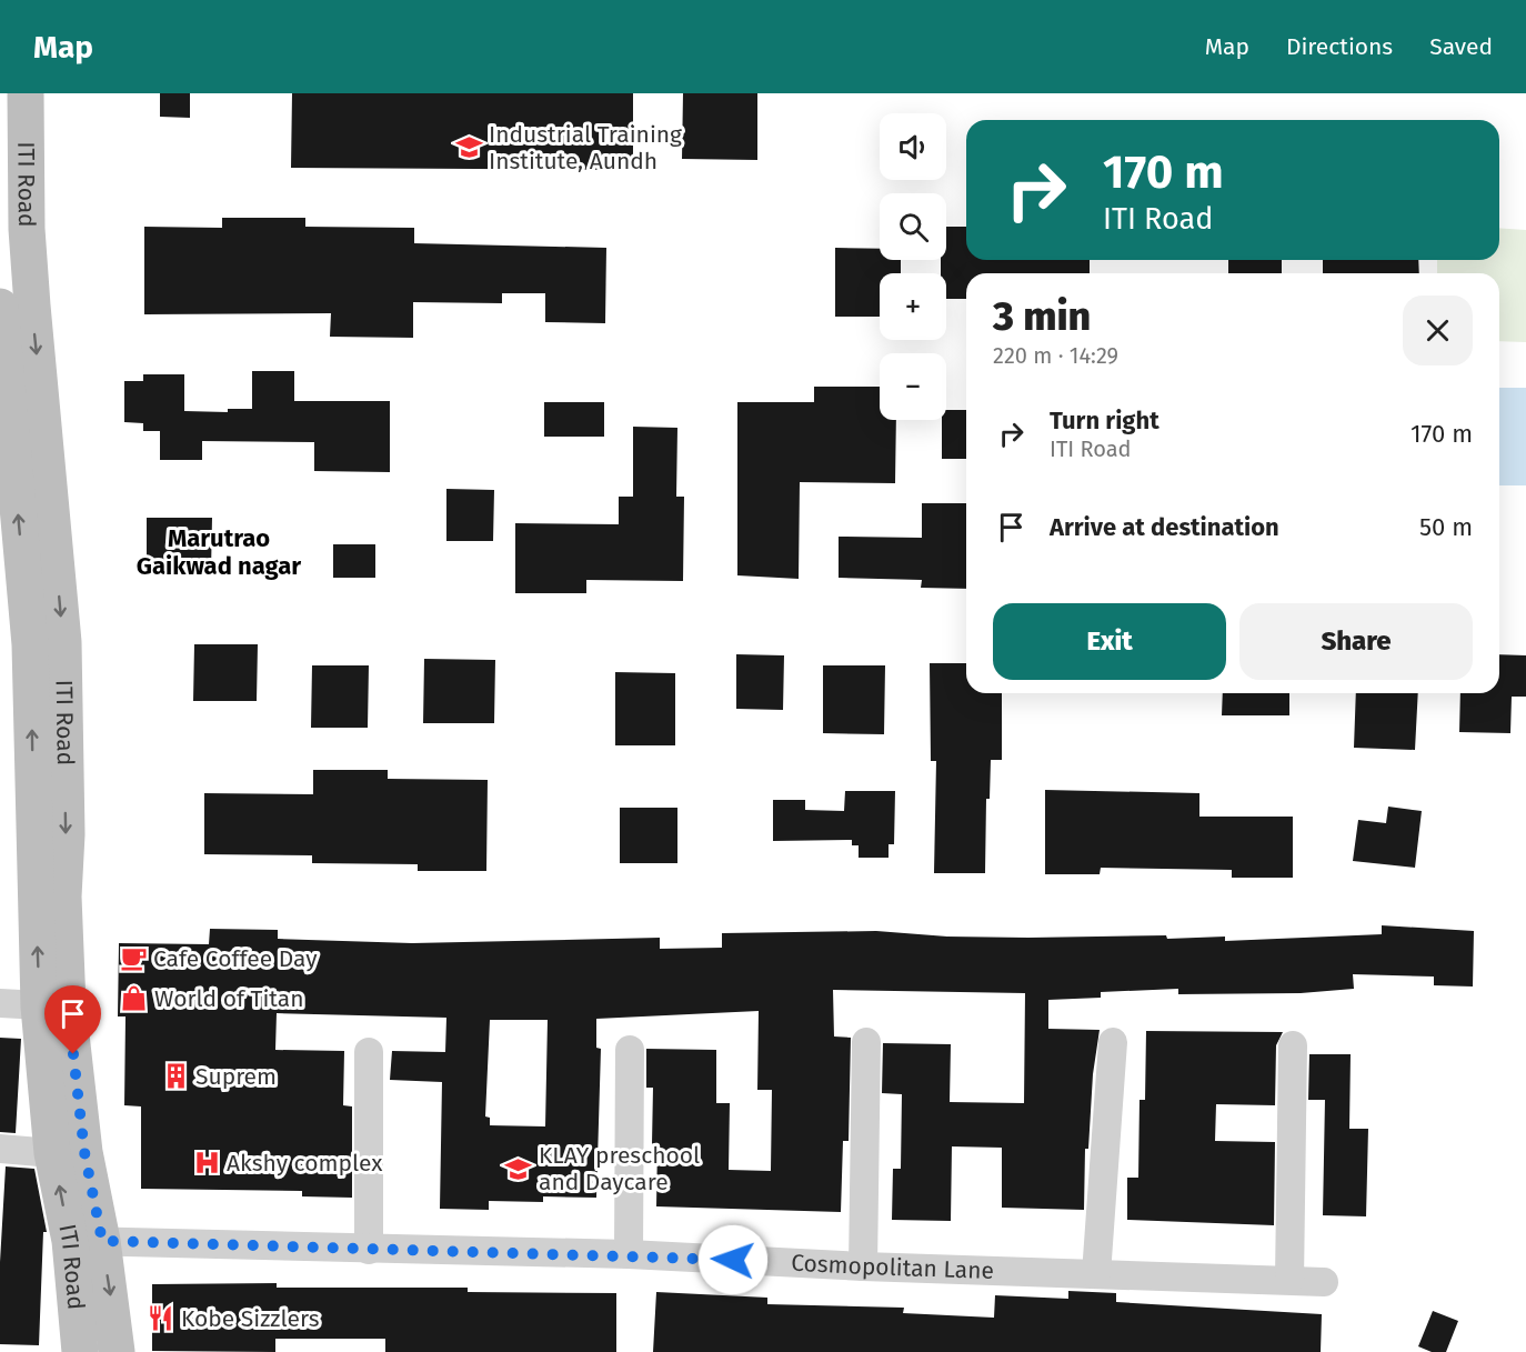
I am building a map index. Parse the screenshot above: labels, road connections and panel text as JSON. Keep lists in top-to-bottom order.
{
  "streets": {
    "main road": ["ITI Road"],
    "street": ["Cosmopolitan Lane"]
  },
  "crossings": [
    ["ITI Road", "Cosmopolitan Lane"]
  ],
  "districts": ["Marutrao Gaikwad nagar"],
  "places": {
    "school or university": ["Industrial Training Institute, Aundh", "KLAY preschool and Daycare"],
    "cafe": ["Cafe Coffee Day"],
    "shop": ["World of Titan"],
    "building": ["Suprem"],
    "hospital": ["Akshy complex"],
    "restaurant": ["Kobe Sizzlers"]
  },
  "page": {
    "header": "Map",
    "nav": ["Map", "Directions", "Saved"],
    "map_buttons": ["+", "−"],
    "turn": ["170 m", "ITI Road"],
    "heading": ["3 min", "220 m · 14:29"],
    "list": [
      {
        "name": "Turn right",
        "note": "ITI Road",
        "value": "170 m"
      },
      {
        "name": "Arrive at destination",
        "value": "50 m"
      }
    ],
    "buttons": ["Exit", "Share"]
  }
}
